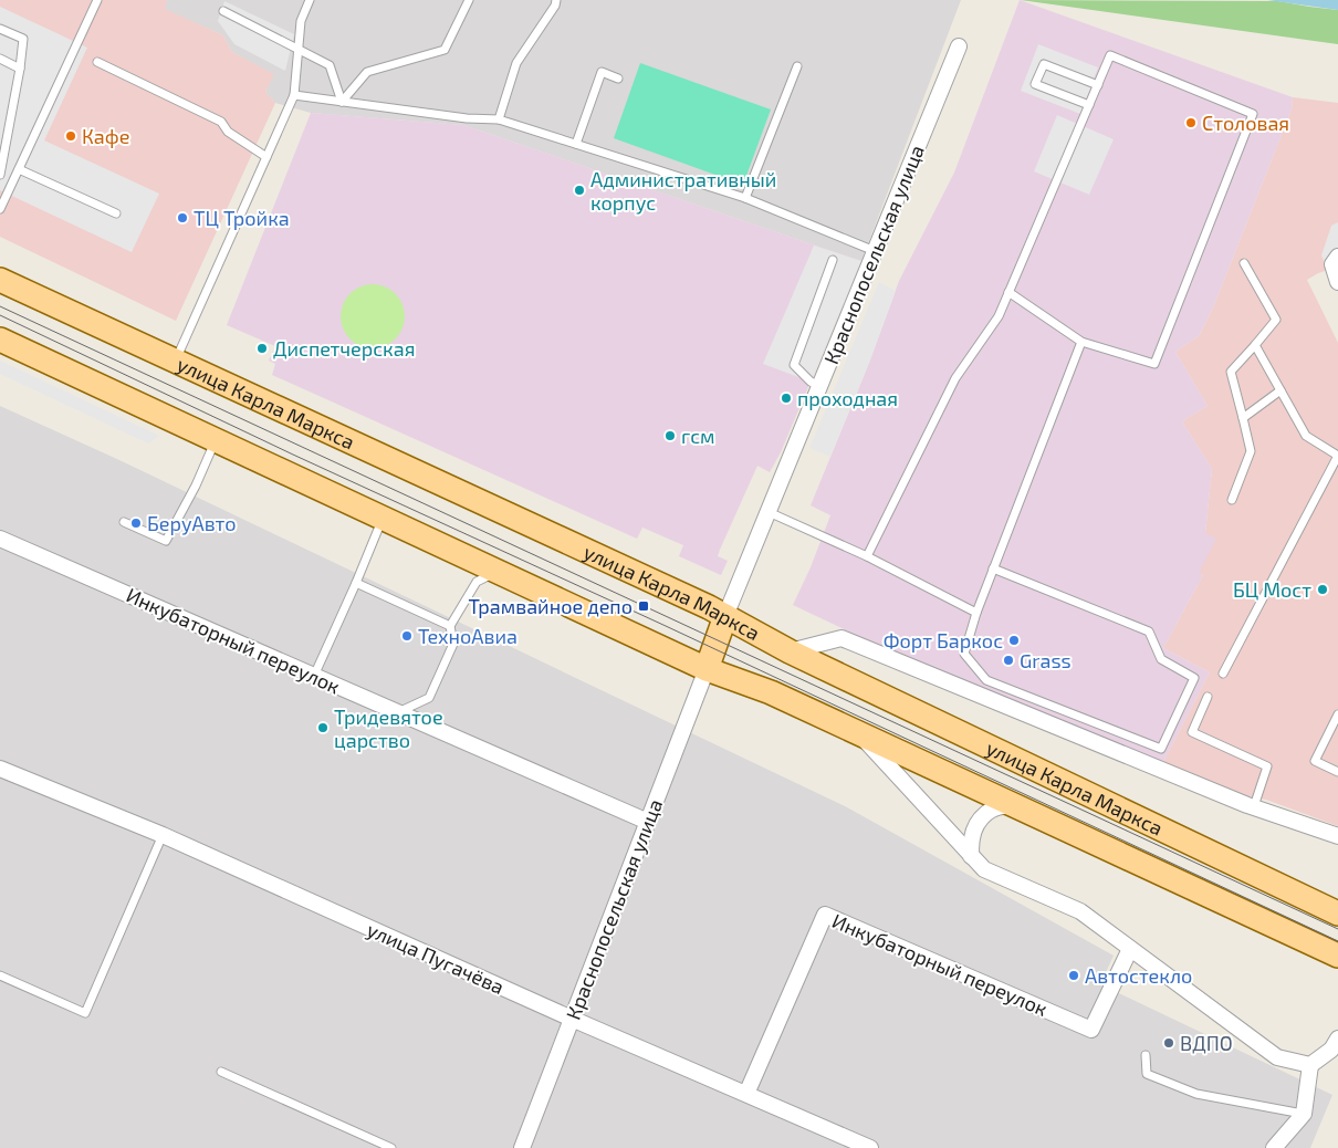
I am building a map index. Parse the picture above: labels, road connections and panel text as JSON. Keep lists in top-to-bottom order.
{
  "streets": {
    "main road": ["улица Карла Маркса"],
    "street": ["Краснопосельская улица", "Инкубаторный переулок", "улица Пугачёва"]
  },
  "crossings": [
    ["Краснопосельская улица", "улица Карла Маркса"],
    ["Краснопосельская улица", "Инкубаторный переулок"],
    ["Краснопосельская улица", "улица Пугачёва"],
    ["Инкубаторный переулок", "улица Пугачёва"]
  ],
  "places": {
    "other": [
      "Столовая",
      "Кафе",
      "Административный корпус",
      "ТЦ Тройка",
      "Диспетчерская",
      "проходная",
      "гсм",
      "БеруАвто",
      "БЦ Мост",
      "ТехноАвиа",
      "Форт Баркос",
      "Grass",
      "Тридевятое царство",
      "Автостекло",
      "ВДПО"
    ],
    "transit": ["Трамвайное депо"]
  }
}
